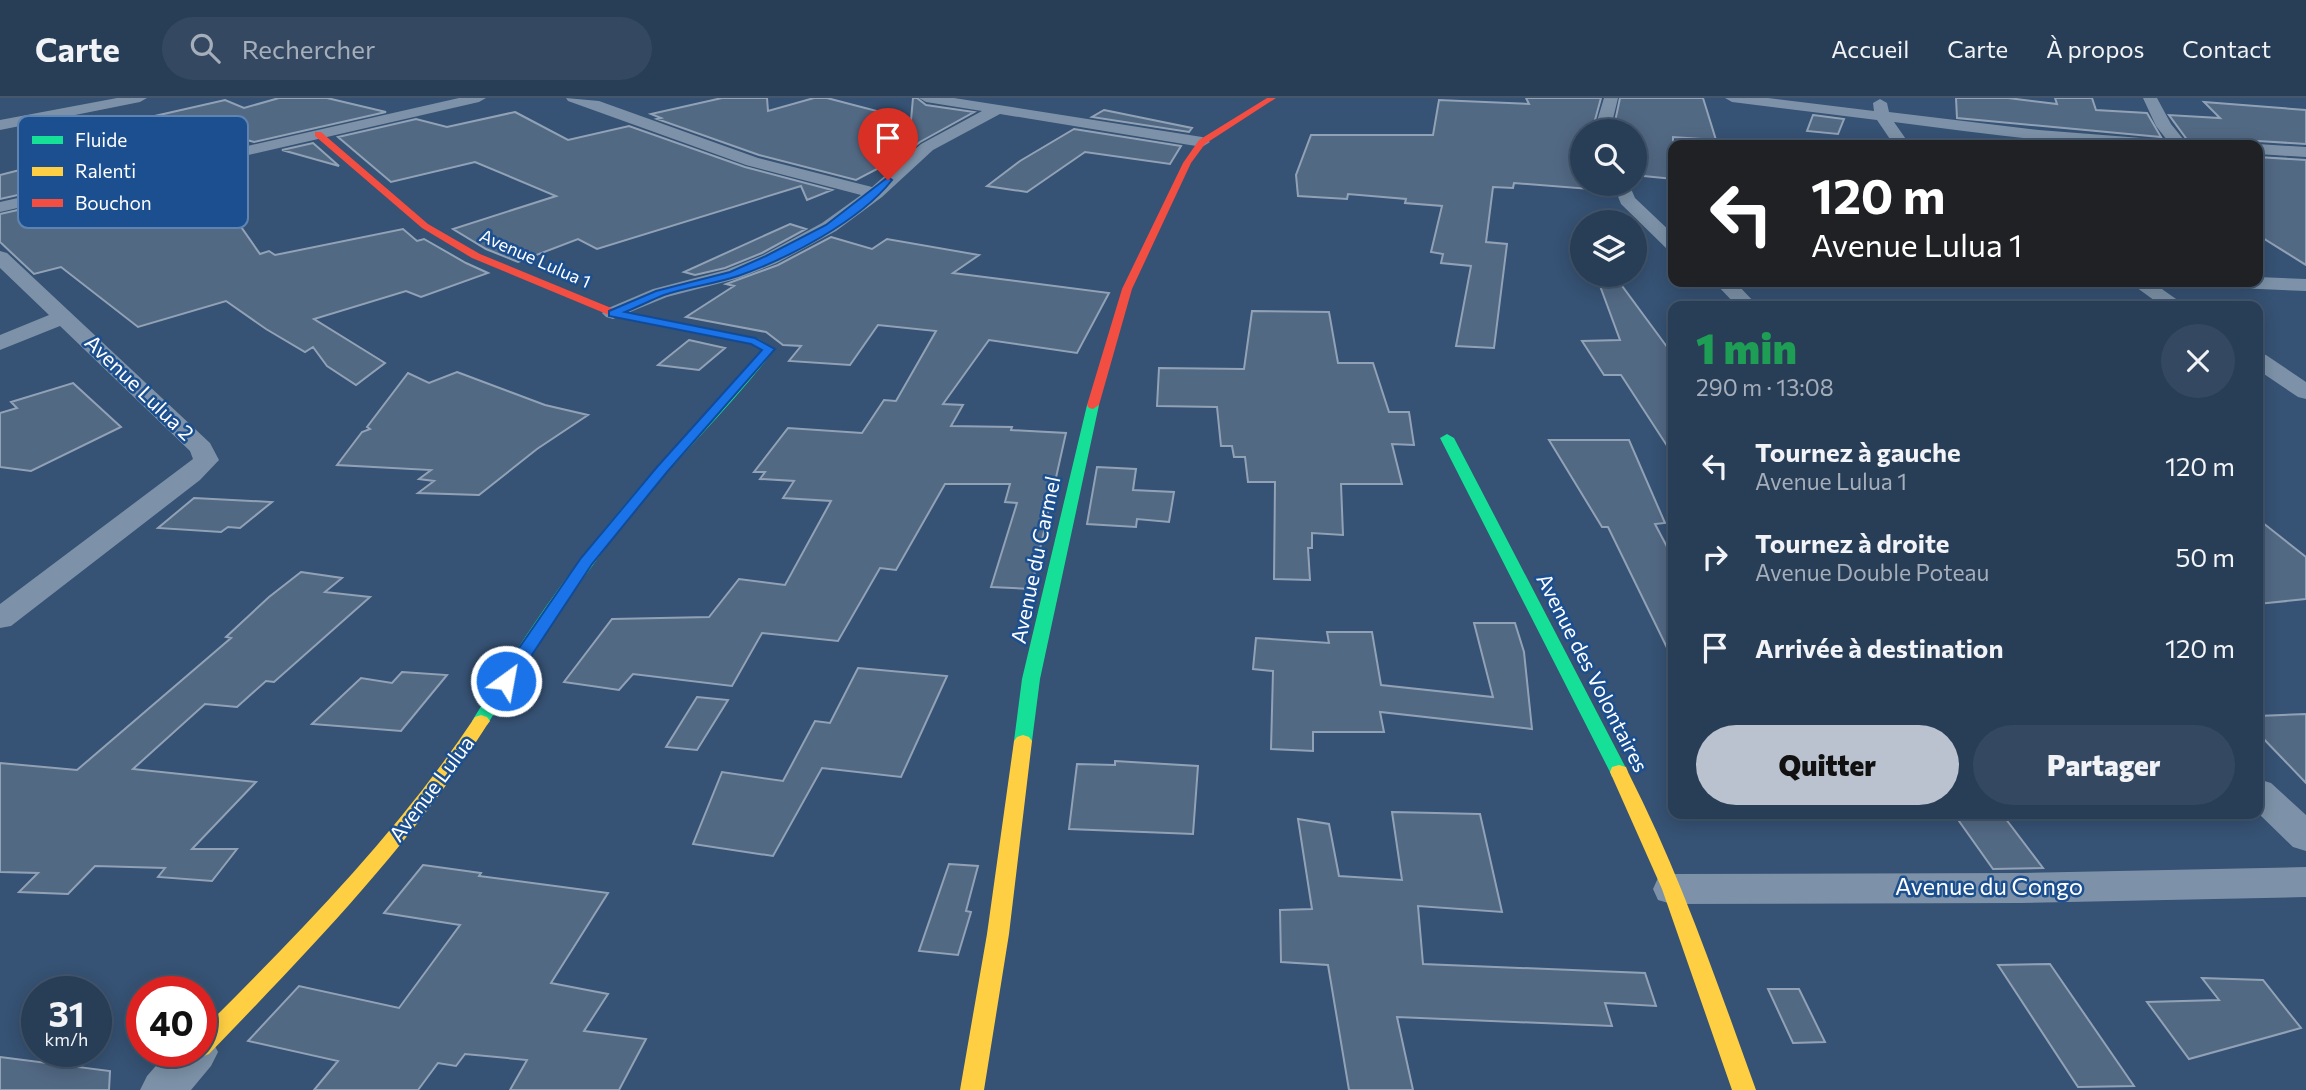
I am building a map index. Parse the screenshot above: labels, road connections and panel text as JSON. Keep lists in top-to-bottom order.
{
  "streets": {
    "street": [
      "Avenue Lulua 1",
      "Avenue Lulua 2",
      "Avenue du Carmel",
      "Avenue des Volontaires",
      "Avenue Lulua",
      "Avenue du Congo"
    ]
  },
  "crossings": [
    ["Avenue Lulua 1", "Avenue Lulua"],
    ["Avenue des Volontaires", "Avenue du Congo"]
  ],
  "legend": ["Fluide", "Ralenti", "Bouchon"],
  "page": {
    "header": "Carte",
    "search": "Rechercher",
    "nav": [
      "Accueil",
      "Carte",
      "À propos",
      "Contact"
    ],
    "turn": ["120 m", "Avenue Lulua 1"],
    "heading": ["1 min", "290 m · 13:08"],
    "list": [
      {
        "name": "Tournez à gauche",
        "note": "Avenue Lulua 1",
        "value": "120 m"
      },
      {
        "name": "Tournez à droite",
        "note": "Avenue Double Poteau",
        "value": "50 m"
      },
      {
        "name": "Arrivée à destination",
        "value": "120 m"
      }
    ],
    "buttons": ["Quitter", "Partager"],
    "speed": "31 km/h",
    "limit": "40"
  }
}
